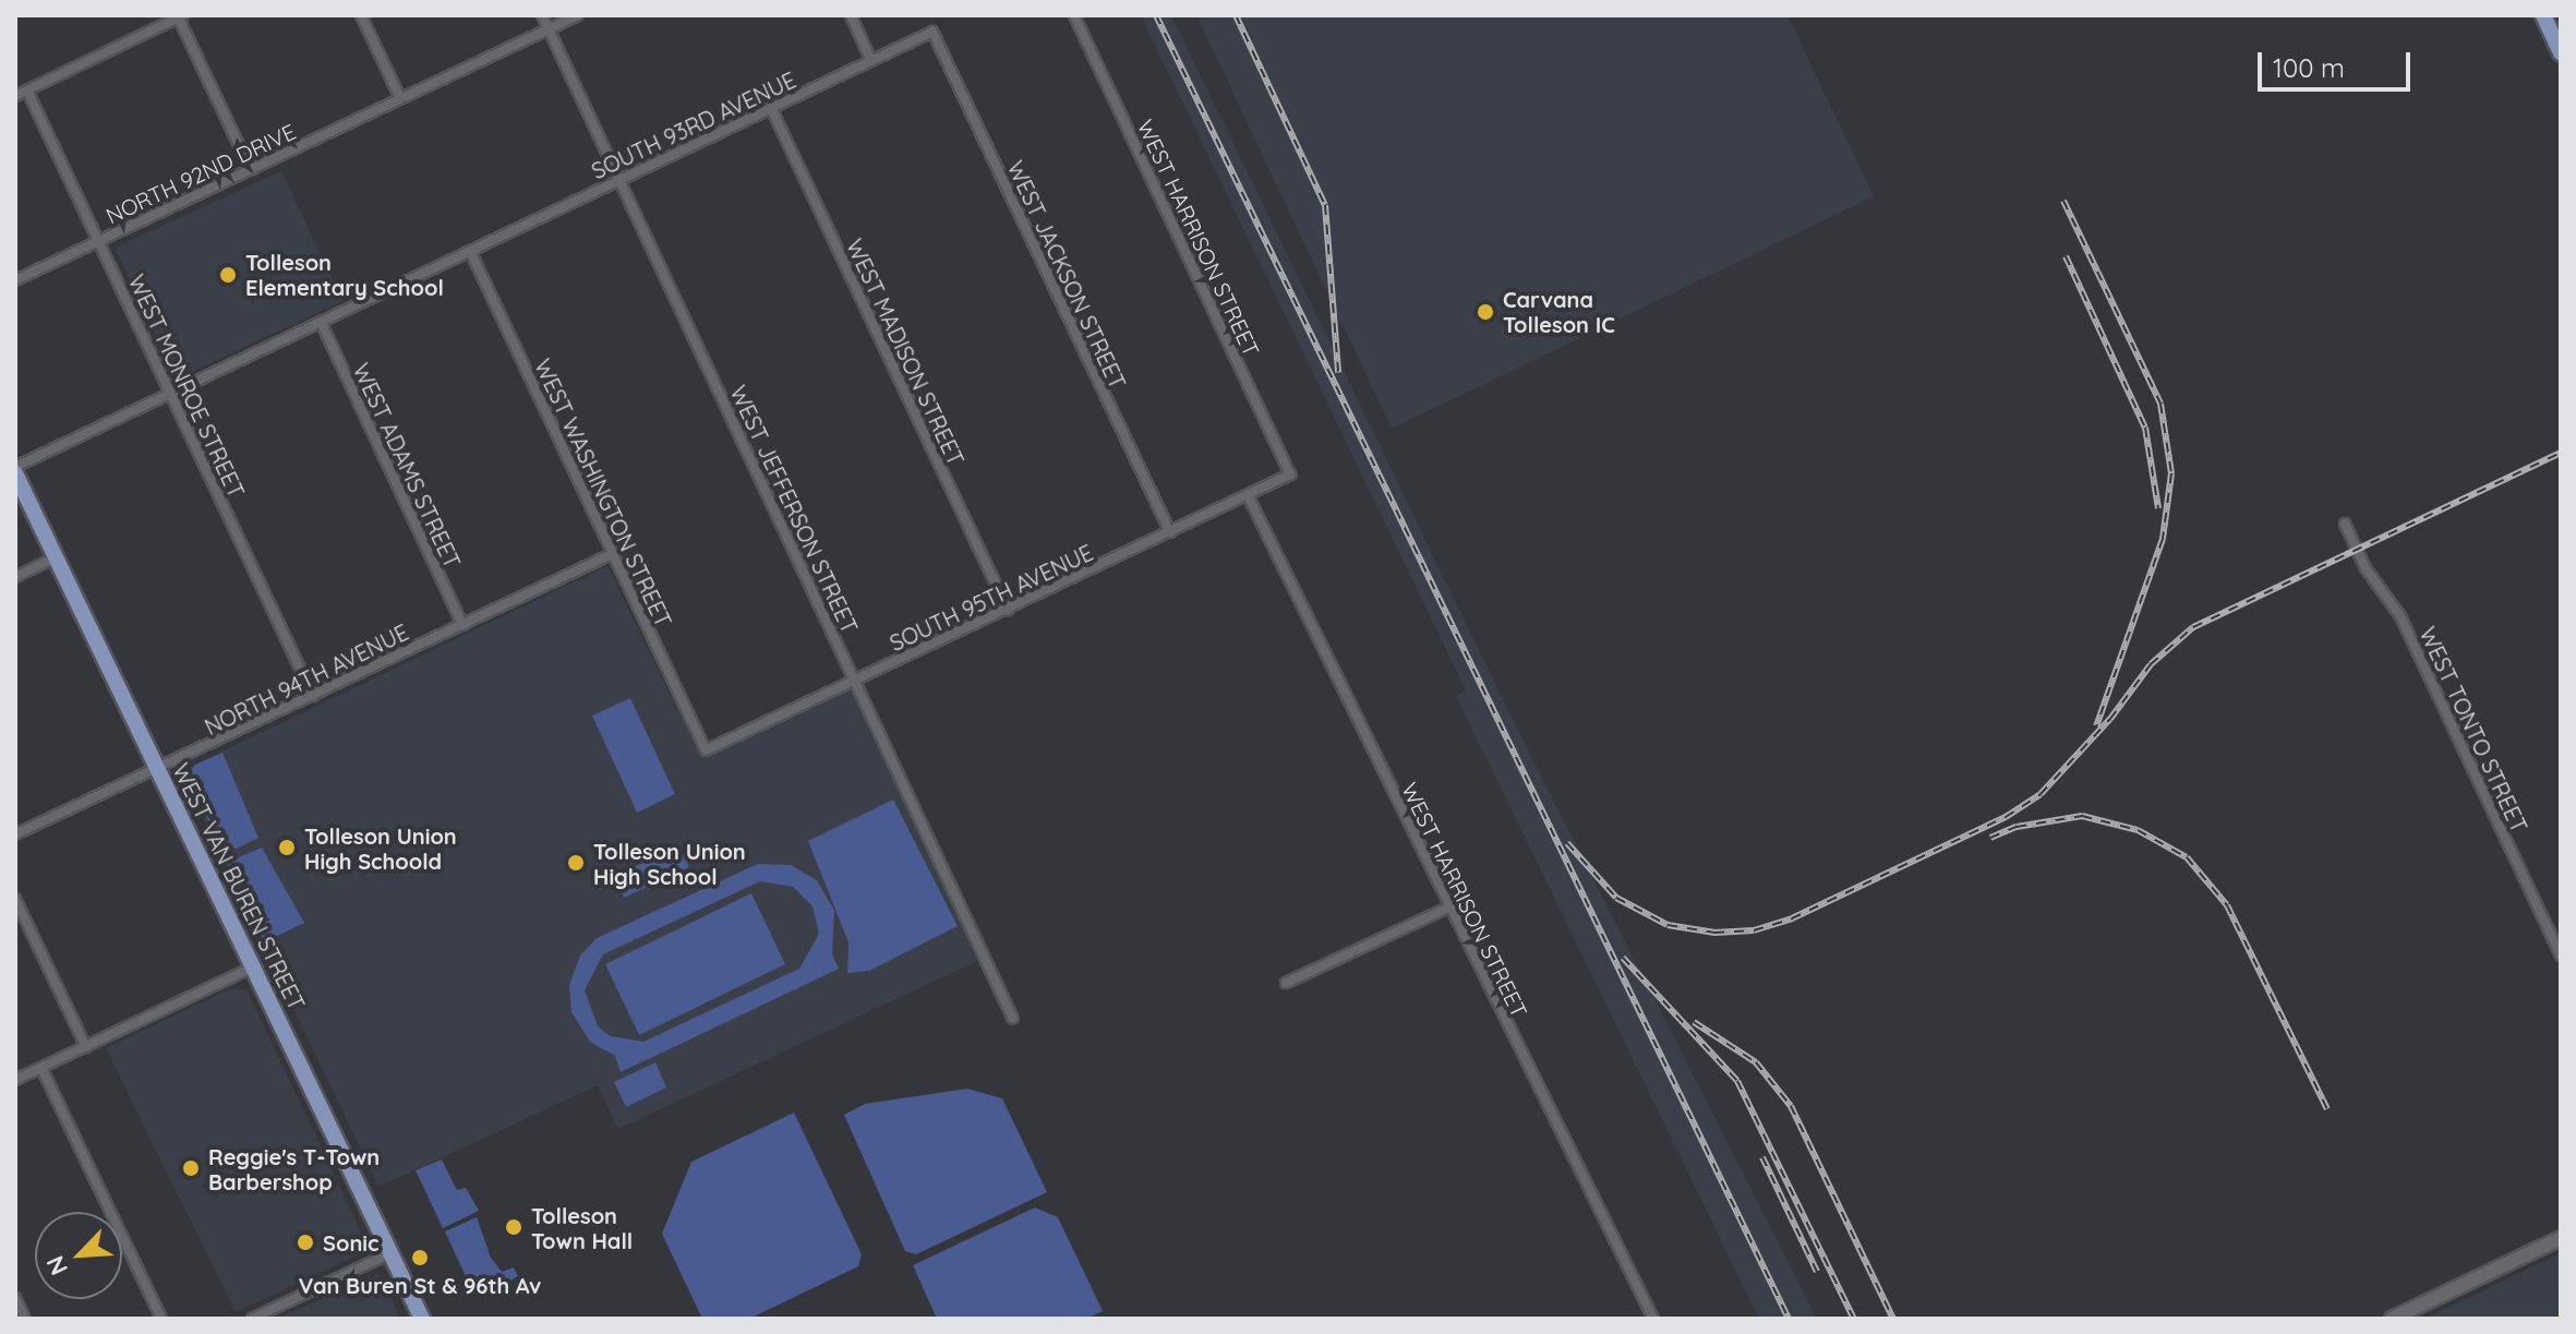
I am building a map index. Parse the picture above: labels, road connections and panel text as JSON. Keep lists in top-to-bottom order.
{
  "streets": {
    "main road": ["WEST VAN BUREN STREET"],
    "street": [
      "SOUTH 93RD AVENUE",
      "NORTH 92ND DRIVE",
      "WEST HARRISON STREET",
      "WEST JACKSON STREET",
      "WEST MADISON STREET",
      "WEST MONROE STREET",
      "WEST ADAMS STREET",
      "WEST WASHINGTON STREET",
      "WEST JEFFERSON STREET",
      "SOUTH 95TH AVENUE",
      "NORTH 94TH AVENUE",
      "WEST TONTO STREET"
    ]
  },
  "crossings": [
    ["SOUTH 93RD AVENUE", "WEST JACKSON STREET"],
    ["SOUTH 93RD AVENUE", "WEST MADISON STREET"],
    ["SOUTH 93RD AVENUE", "WEST MONROE STREET"],
    ["SOUTH 93RD AVENUE", "WEST ADAMS STREET"],
    ["SOUTH 93RD AVENUE", "WEST WASHINGTON STREET"],
    ["SOUTH 93RD AVENUE", "WEST JEFFERSON STREET"],
    ["SOUTH 93RD AVENUE", "WEST VAN BUREN STREET"],
    ["NORTH 92ND DRIVE", "WEST MONROE STREET"],
    ["NORTH 92ND DRIVE", "WEST JEFFERSON STREET"],
    ["WEST HARRISON STREET", "SOUTH 95TH AVENUE"],
    ["WEST JACKSON STREET", "SOUTH 95TH AVENUE"],
    ["WEST MADISON STREET", "SOUTH 95TH AVENUE"],
    ["WEST MONROE STREET", "NORTH 94TH AVENUE"],
    ["WEST ADAMS STREET", "NORTH 94TH AVENUE"],
    ["WEST WASHINGTON STREET", "SOUTH 95TH AVENUE"],
    ["WEST WASHINGTON STREET", "NORTH 94TH AVENUE"],
    ["WEST JEFFERSON STREET", "SOUTH 95TH AVENUE"],
    ["NORTH 94TH AVENUE", "WEST VAN BUREN STREET"]
  ],
  "places": [
    "Tolleson Elementary School",
    "Carvana Tolleson IC",
    "Tolleson Union High Schoold",
    "Tolleson Union High School",
    "Reggie's T-Town Barbershop",
    "Tolleson Town Hall",
    "Sonic",
    "Van Buren St & 96th Av"
  ],
  "scale_bar": "100 m",
  "north": "bottom left"
}
